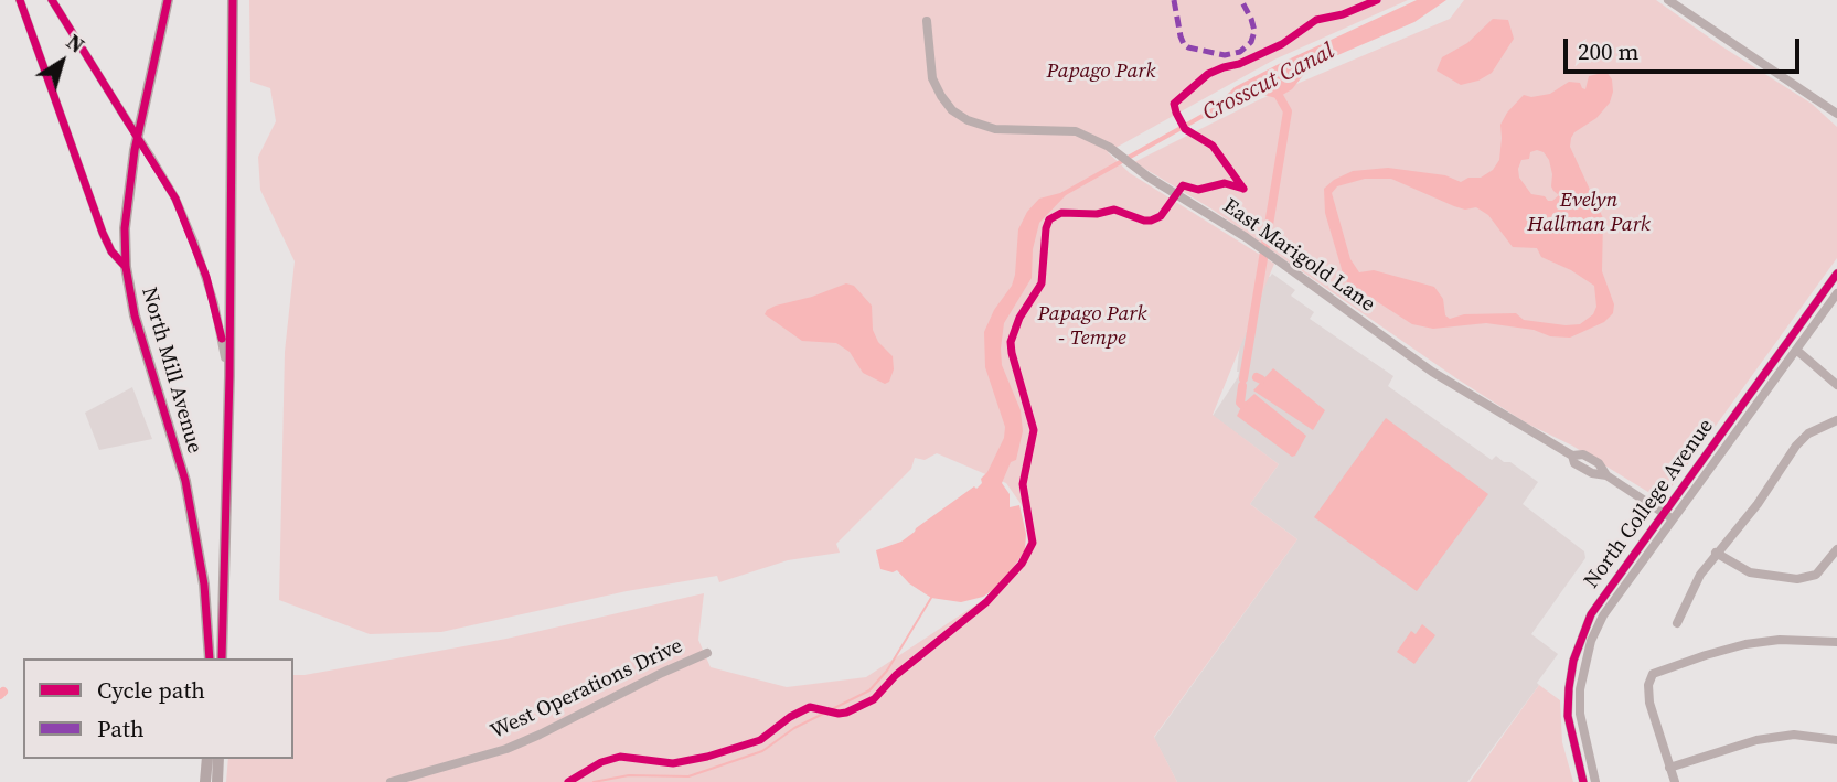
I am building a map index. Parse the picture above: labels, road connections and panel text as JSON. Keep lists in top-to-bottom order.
{
  "streets": {
    "main road": ["North Mill Avenue"],
    "street": ["East Marigold Lane", "North College Avenue", "West Operations Drive"]
  },
  "crossings": [
    ["East Marigold Lane", "North College Avenue"]
  ],
  "water": ["Crosscut Canal"],
  "parks": ["Papago Park", "Evelyn Hallman Park", "Papago Park - Tempe"],
  "legend": ["Cycle path", "Path"],
  "scale_bar": "200 m",
  "north": "top right"
}
